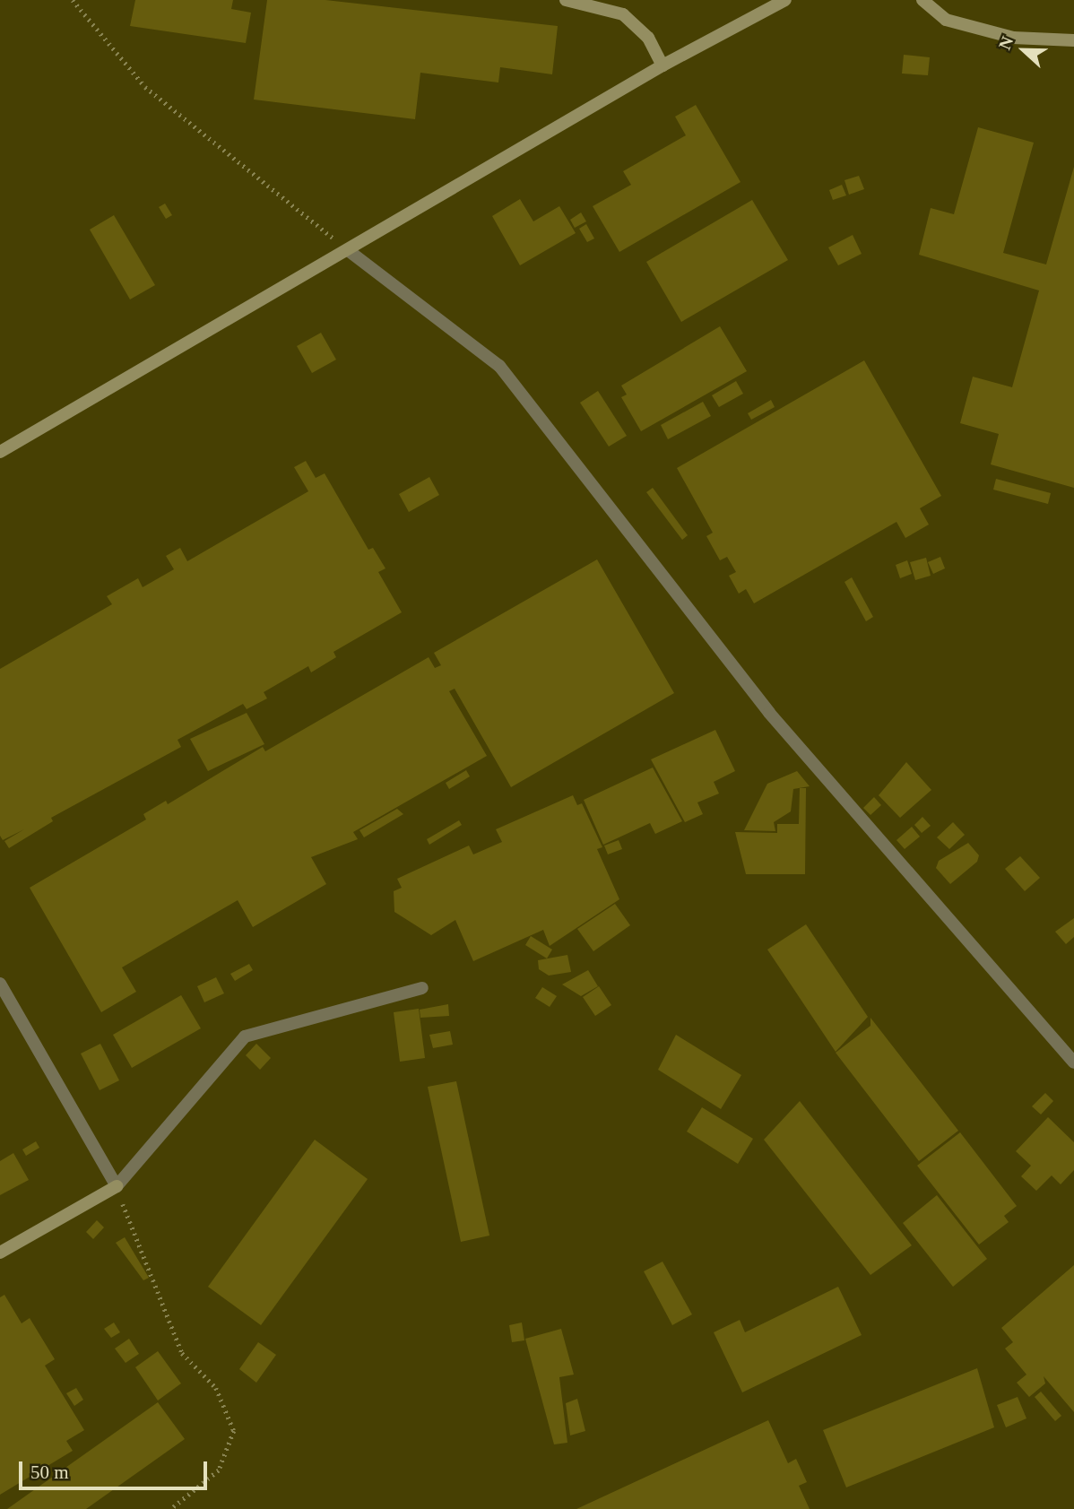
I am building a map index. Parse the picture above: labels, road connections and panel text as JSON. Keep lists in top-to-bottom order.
{
  "scale_bar": "50 m",
  "north": "left"
}
